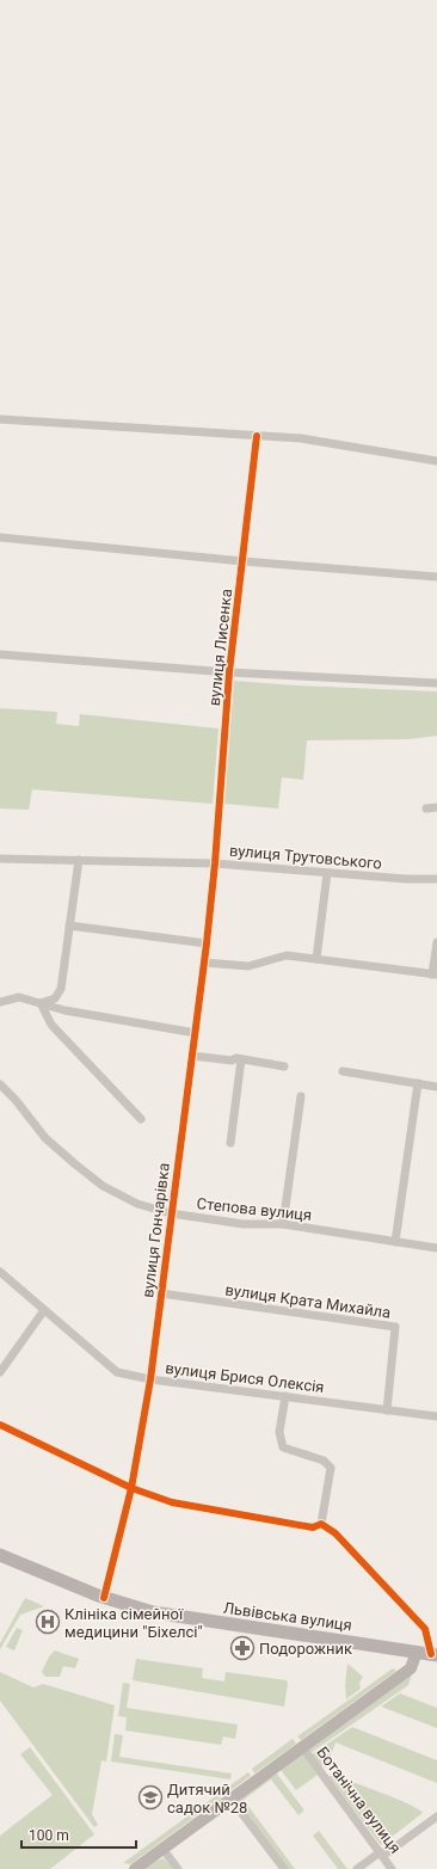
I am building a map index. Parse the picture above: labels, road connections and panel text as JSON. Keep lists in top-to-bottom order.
{
  "streets": {
    "main road": ["Львівська вулиця"],
    "street": [
      "вулиця Лисенка",
      "вулиця Трутовського",
      "Степова вулиця",
      "вулиця Гончарівка",
      "вулиця Крата Михайла",
      "вулиця Брися Олексія",
      "Ботанічна вулиця"
    ]
  },
  "crossings": [
    ["вулиця Лисенка", "вулиця Трутовського"],
    ["вулиця Лисенка", "вулиця Гончарівка"],
    ["вулиця Трутовського", "вулиця Гончарівка"],
    ["Степова вулиця", "вулиця Гончарівка"],
    ["вулиця Гончарівка", "вулиця Крата Михайла"],
    ["вулиця Гончарівка", "вулиця Брися Олексія"],
    ["вулиця Гончарівка", "Львівська вулиця"],
    ["вулиця Крата Михайла", "вулиця Брися Олексія"]
  ],
  "places": {
    "hospital": ["Клініка сімейної медицини \"Біхелсі\""],
    "pharmacy": ["Подорожник"],
    "school or university": ["Дитячий садок №28"]
  },
  "scale_bar": "100 m"
}
